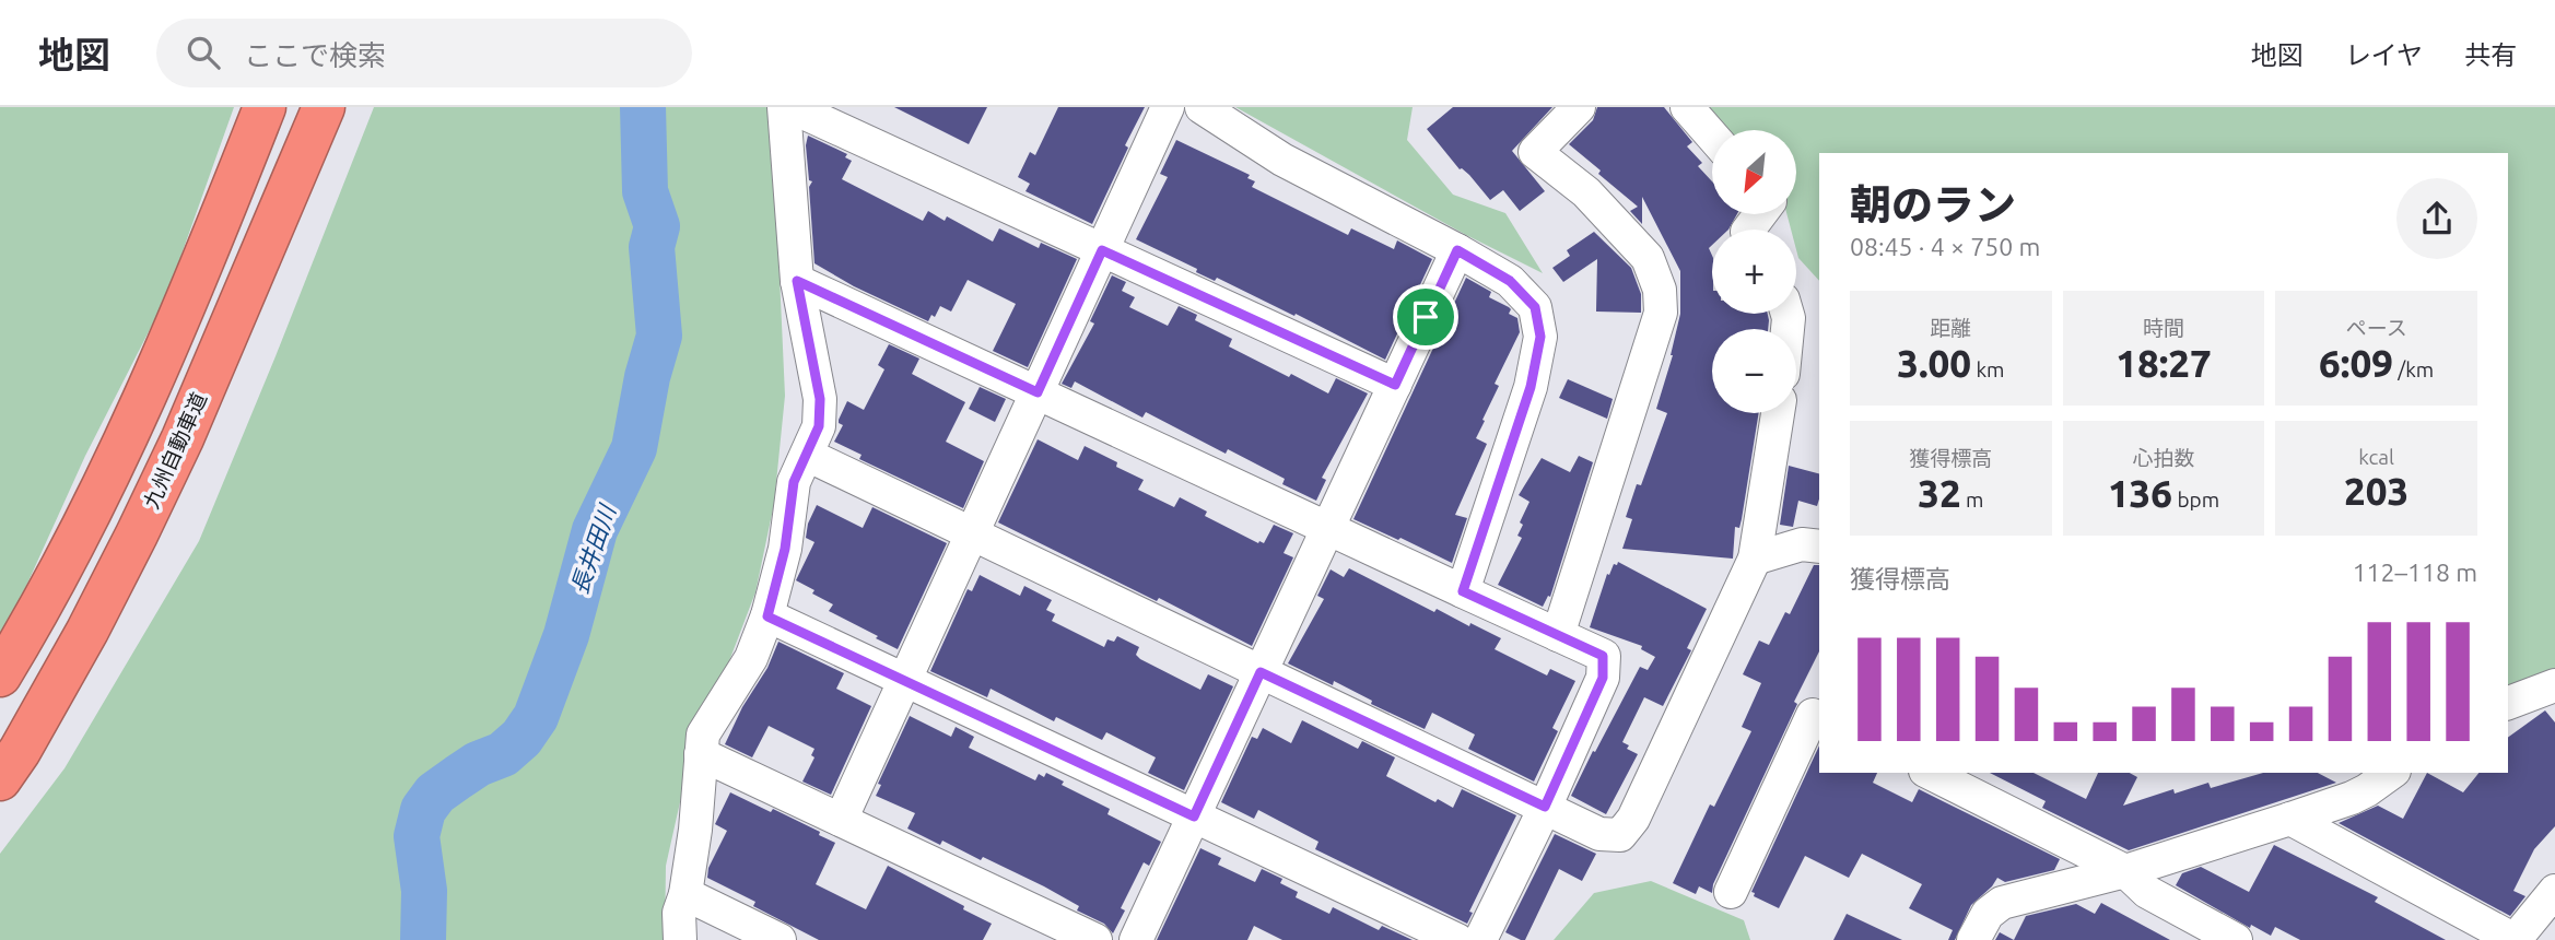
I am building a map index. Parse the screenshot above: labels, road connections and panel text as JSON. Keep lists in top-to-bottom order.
{
  "streets": {
    "highway": ["九州自動車道"]
  },
  "water": ["長井田川"],
  "north": "bottom left",
  "page": {
    "header": "地図",
    "search": "ここで検索",
    "nav": ["地図", "レイヤ", "共有"],
    "map_buttons": ["+", "−"],
    "heading": ["朝のラン", "08:45 · 4 × 750 m"],
    "stats": [
      ["距離", "3.00 km"],
      ["時間", "18:27"],
      ["ペース", "6:09 /km"],
      ["獲得標高", "32 m"],
      ["心拍数", "136 bpm"],
      ["kcal", "203"]
    ],
    "chart": ["獲得標高", "112–118 m"]
  }
}
